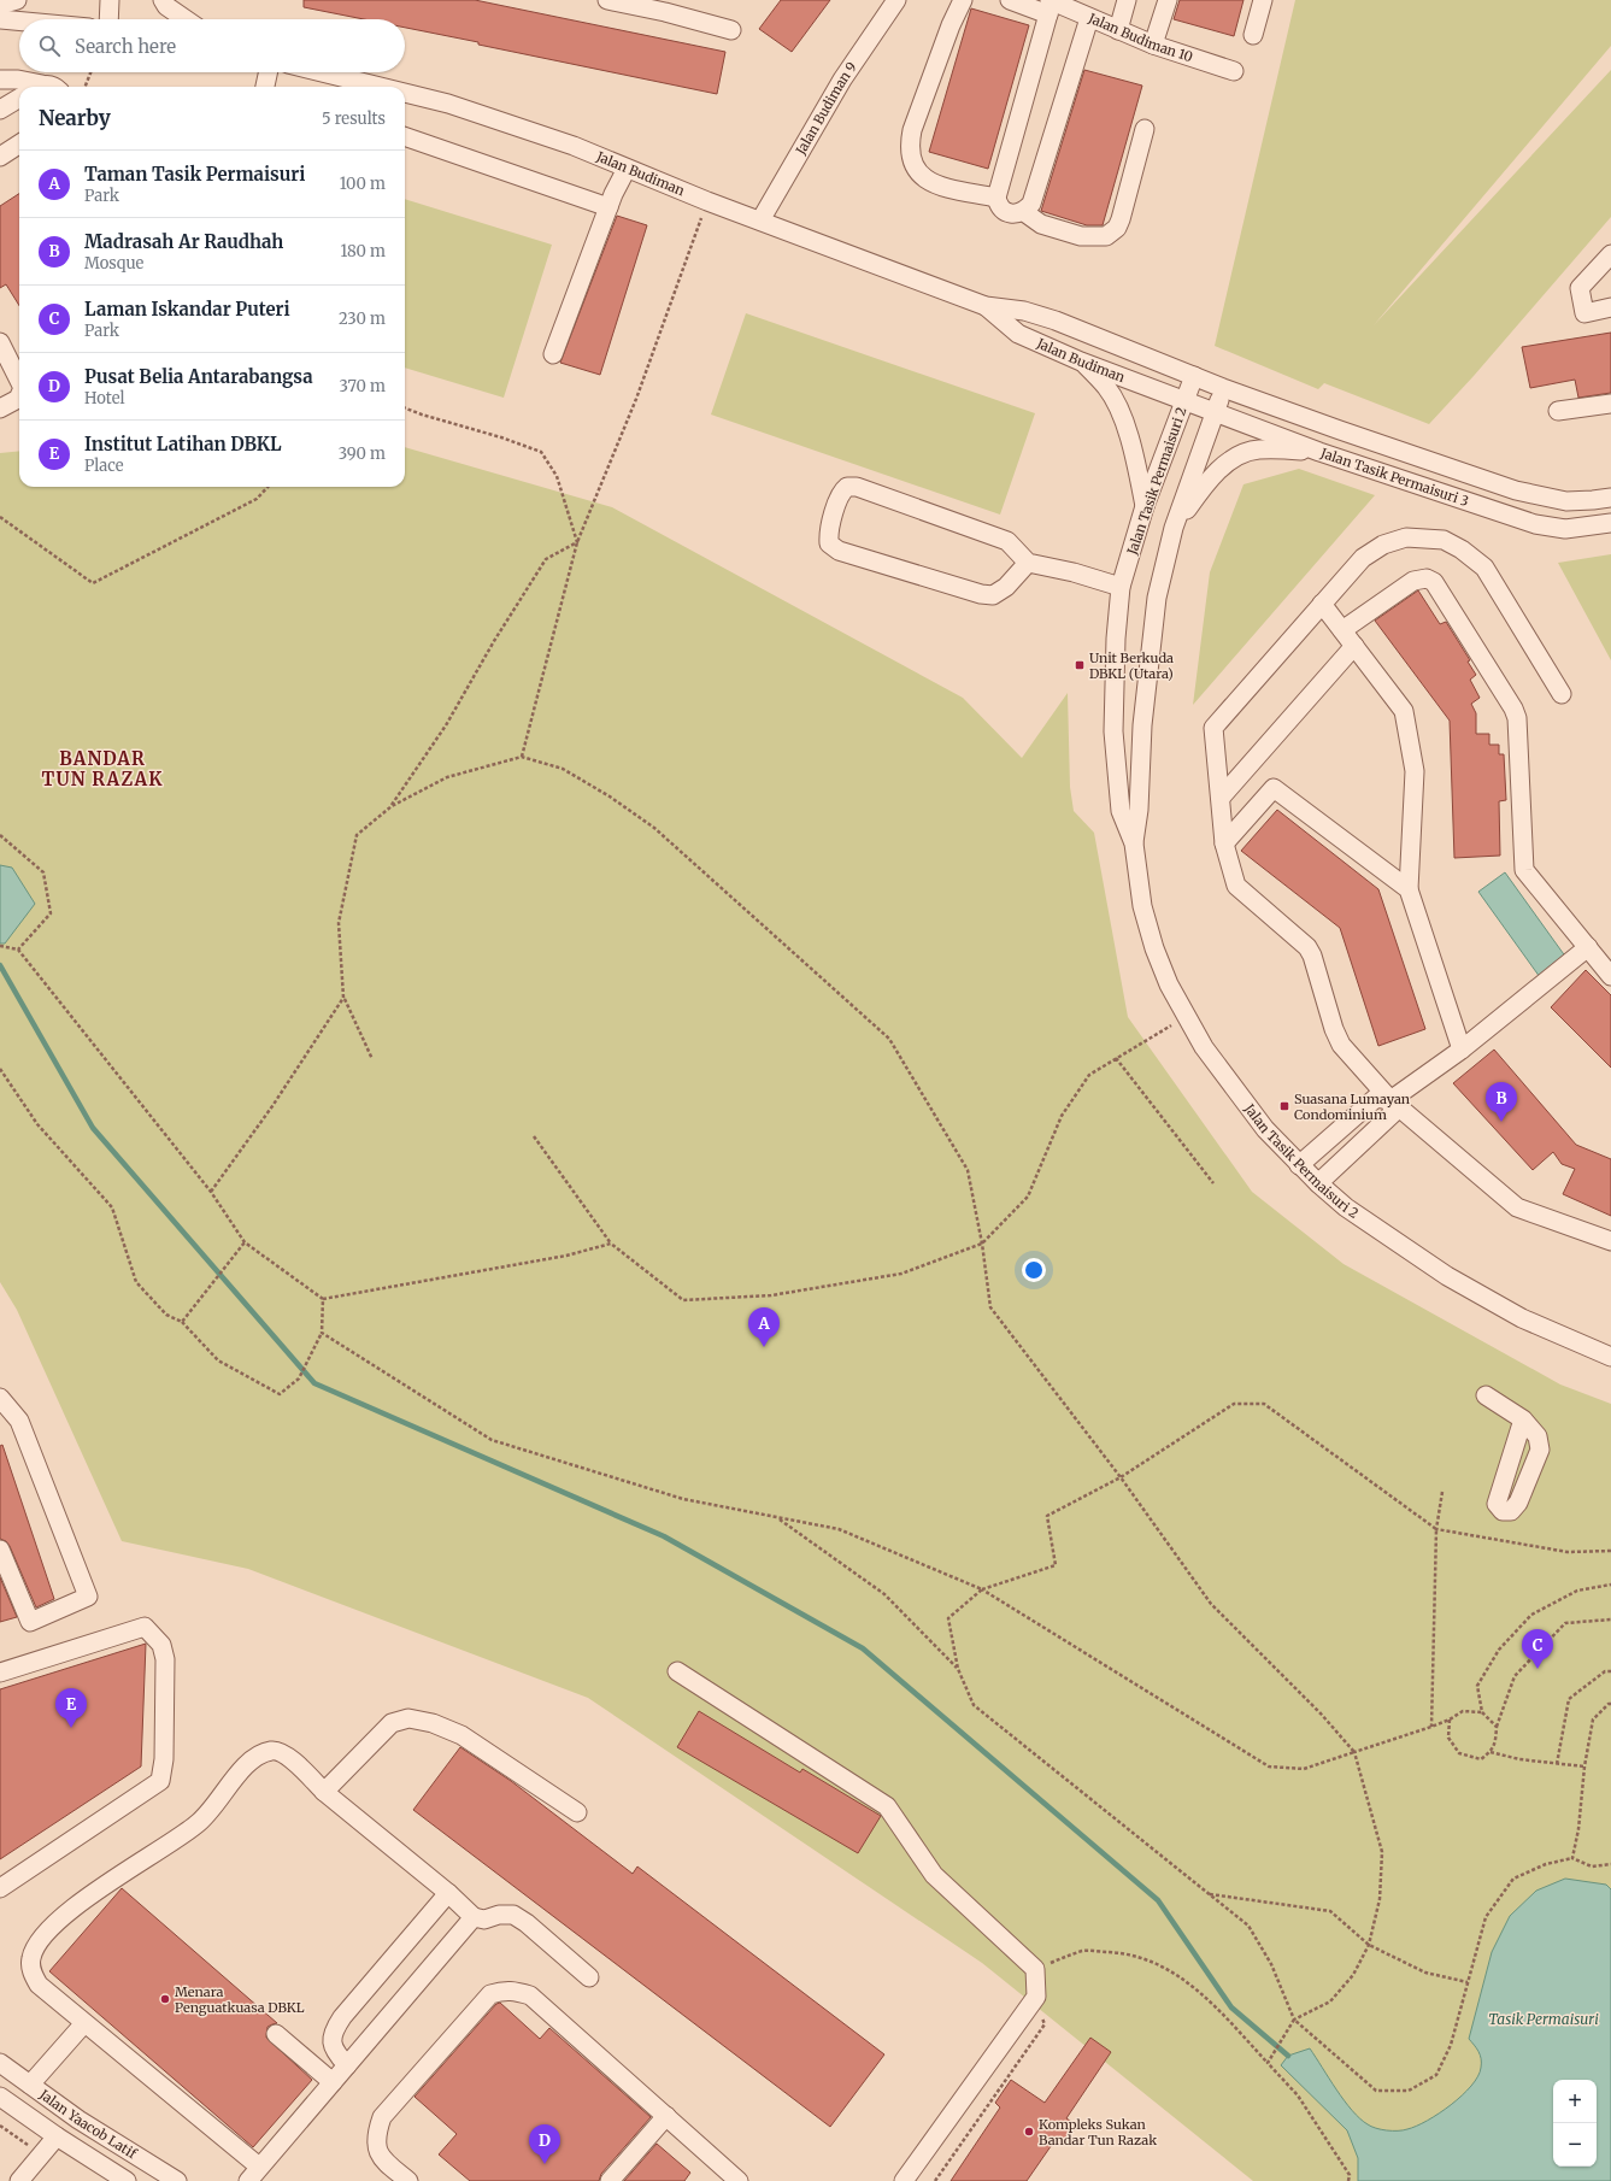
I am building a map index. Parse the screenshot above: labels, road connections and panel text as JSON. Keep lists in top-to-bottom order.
{
  "streets": {
    "street": [
      "Jalan Budiman 10",
      "Jalan Budiman 9",
      "Jalan Budiman",
      "Jalan Tasik Permaisuri 3",
      "Jalan Tasik Permaisuri 2",
      "Jalan Yaacob Latif"
    ]
  },
  "crossings": [
    ["Jalan Budiman 9", "Jalan Budiman"],
    ["Jalan Budiman", "Jalan Tasik Permaisuri 3"],
    ["Jalan Budiman", "Jalan Tasik Permaisuri 2"],
    ["Jalan Tasik Permaisuri 3", "Jalan Tasik Permaisuri 2"]
  ],
  "districts": ["BANDAR TUN RAZAK"],
  "water": ["Tasik Permaisuri"],
  "places": {
    "transit": ["Unit Berkuda DBKL (Utara)", "Suasana Lumayan Condominium"],
    "other": ["Menara Penguatkuasa DBKL", "Kompleks Sukan Bandar Tun Razak"]
  },
  "page": {
    "search": "Search here",
    "heading": ["Nearby", "5 results"],
    "list": [
      {
        "mark": "A",
        "name": "Taman Tasik Permaisuri",
        "note": "Park",
        "value": "100 m"
      },
      {
        "mark": "B",
        "name": "Madrasah Ar Raudhah",
        "note": "Mosque",
        "value": "180 m"
      },
      {
        "mark": "C",
        "name": "Laman Iskandar Puteri",
        "note": "Park",
        "value": "230 m"
      },
      {
        "mark": "D",
        "name": "Pusat Belia Antarabangsa",
        "note": "Hotel",
        "value": "370 m"
      },
      {
        "mark": "E",
        "name": "Institut Latihan DBKL",
        "note": "Place",
        "value": "390 m"
      }
    ],
    "pins": [
      "B",
      "A",
      "C",
      "E",
      "D"
    ],
    "map_buttons": ["+", "−"]
  }
}
